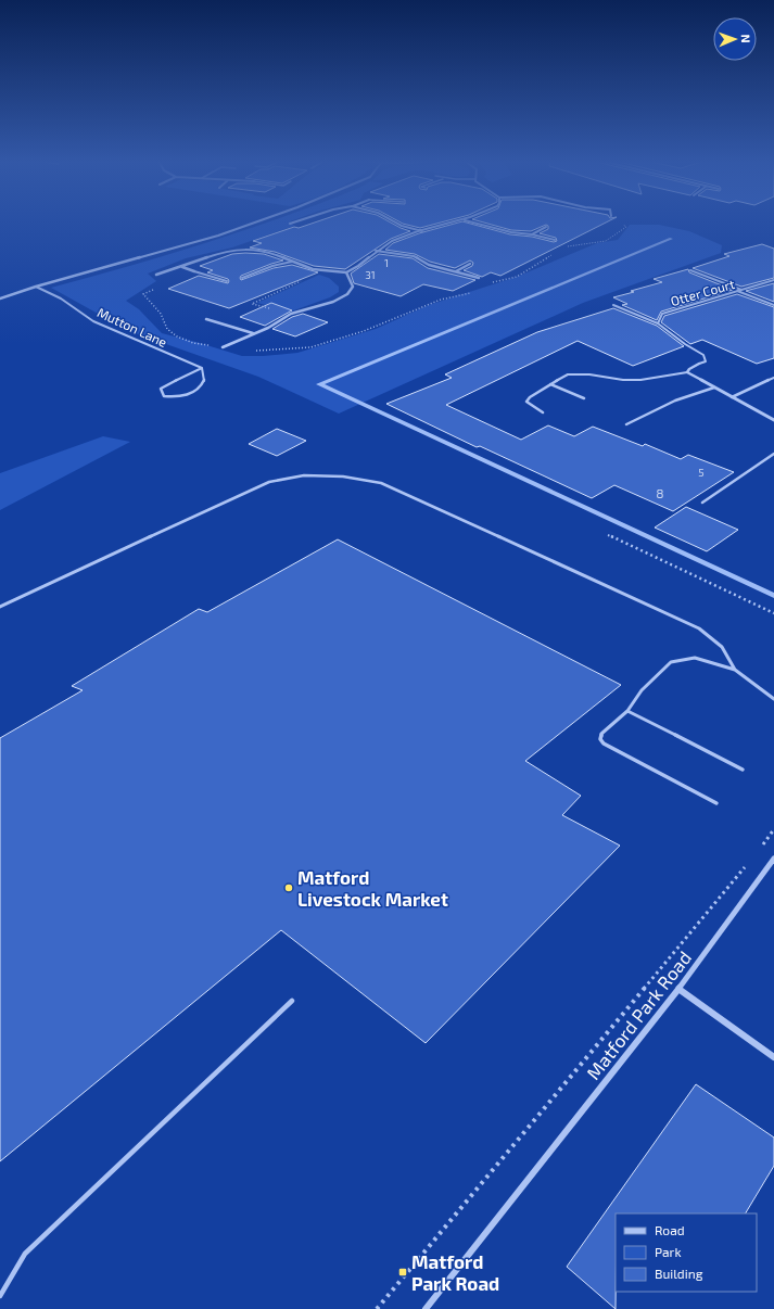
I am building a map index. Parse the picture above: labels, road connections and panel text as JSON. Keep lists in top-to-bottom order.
{
  "streets": {
    "street": ["Matford Park Road"],
    "lane": ["Otter Court", "Mutton Lane"]
  },
  "places": {
    "other": ["Matford Livestock Market"],
    "transit": ["Matford Park Road"]
  },
  "house_numbers": [
    "1",
    "31",
    "5",
    "8"
  ],
  "legend": ["Road", "Park", "Building"],
  "north": "right"
}
